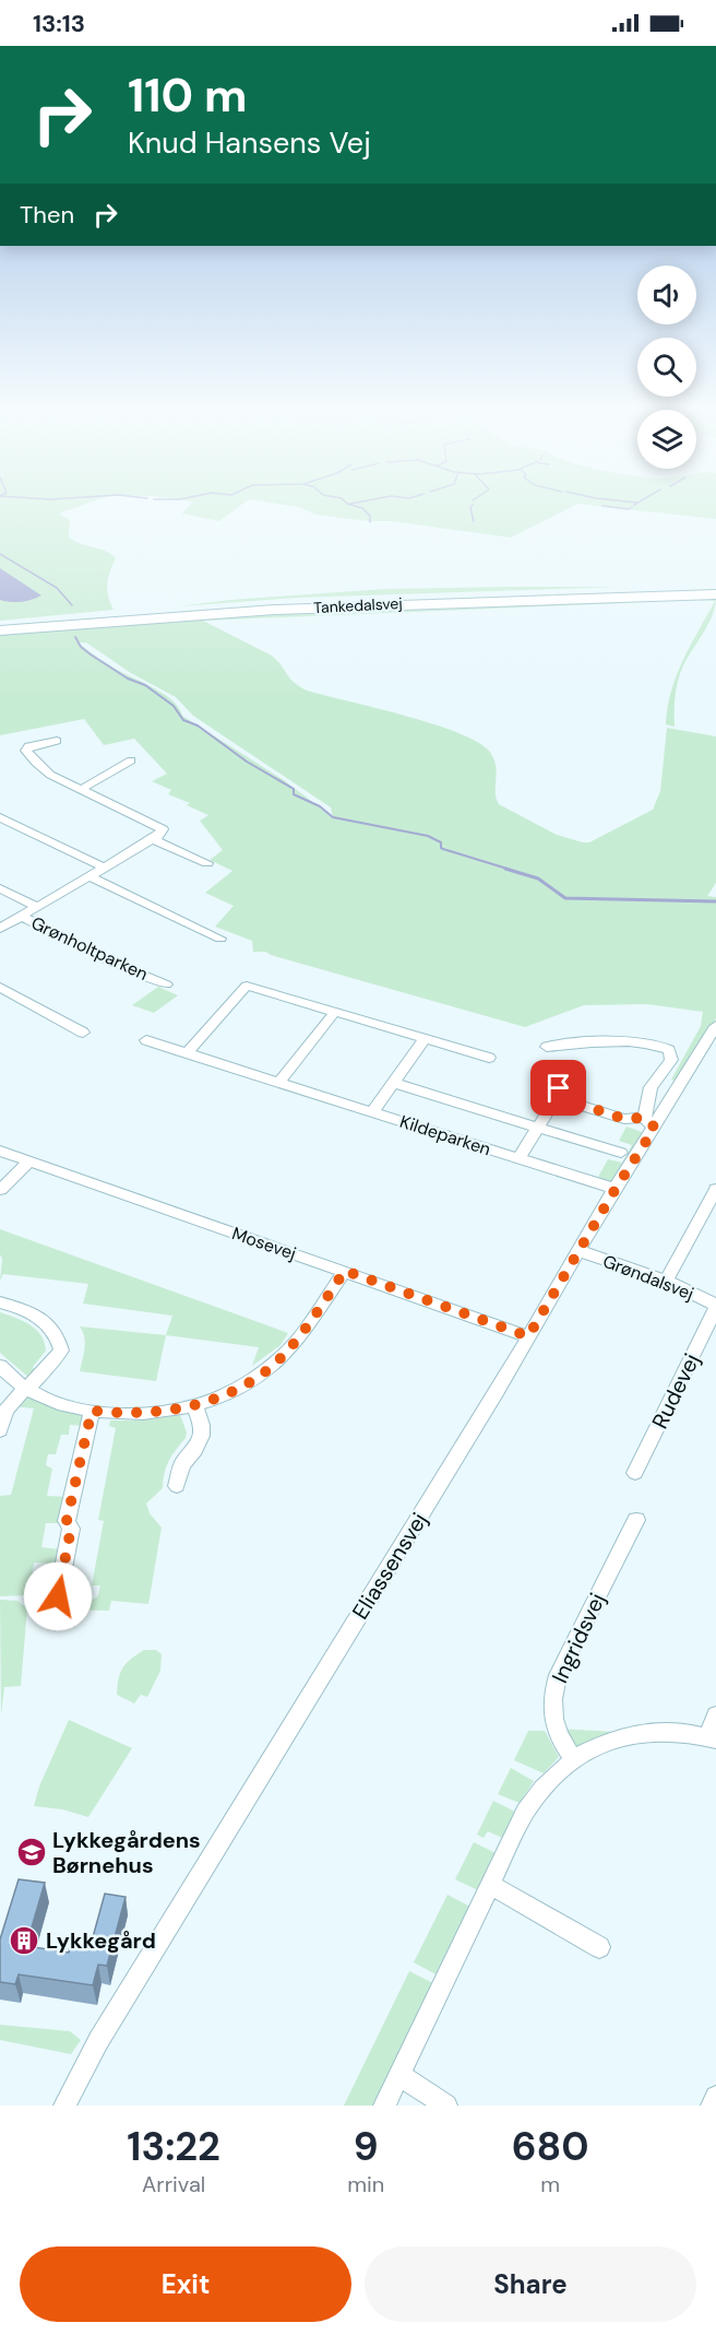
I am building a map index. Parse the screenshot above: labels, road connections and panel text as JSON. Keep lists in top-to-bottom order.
{
  "streets": {
    "highway": ["Tankedalsvej"],
    "street": [
      "Grønholtparken",
      "Kildeparken",
      "Mosevej",
      "Grøndalsvej",
      "Rudevej",
      "Eliassensvej",
      "Ingridsvej"
    ]
  },
  "crossings": [
    ["Kildeparken", "Eliassensvej"],
    ["Mosevej", "Eliassensvej"],
    ["Grøndalsvej", "Rudevej"],
    ["Grøndalsvej", "Eliassensvej"]
  ],
  "places": {
    "school or university": ["Lykkegårdens Børnehus"],
    "building": ["Lykkegård"]
  },
  "page": {
    "status": "13:13",
    "turn": ["110 m", "Knud Hansens Vej"],
    "then": "Then",
    "eta": [
      "13:22",
      "Arrival",
      "9",
      "min",
      "680",
      "m"
    ],
    "buttons": ["Exit", "Share"]
  }
}
